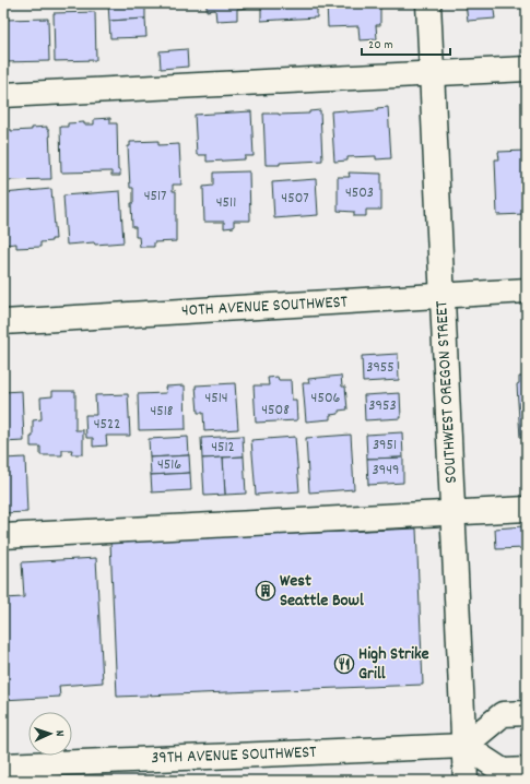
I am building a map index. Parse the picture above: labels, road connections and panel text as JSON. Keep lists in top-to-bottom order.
{
  "streets": {
    "street": ["40TH AVENUE SOUTHWEST", "SOUTHWEST OREGON STREET", "39TH AVENUE SOUTHWEST"]
  },
  "crossings": [
    ["40TH AVENUE SOUTHWEST", "SOUTHWEST OREGON STREET"],
    ["SOUTHWEST OREGON STREET", "39TH AVENUE SOUTHWEST"]
  ],
  "places": {
    "building": ["West Seattle Bowl"],
    "restaurant": ["High Strike Grill"]
  },
  "house_numbers": [
    "4503",
    "4517",
    "4507",
    "4511",
    "3955",
    "4514",
    "4506",
    "3953",
    "4508",
    "4518",
    "4522",
    "3951",
    "4512",
    "4516",
    "3949"
  ],
  "scale_bar": "20 m",
  "north": "right"
}
